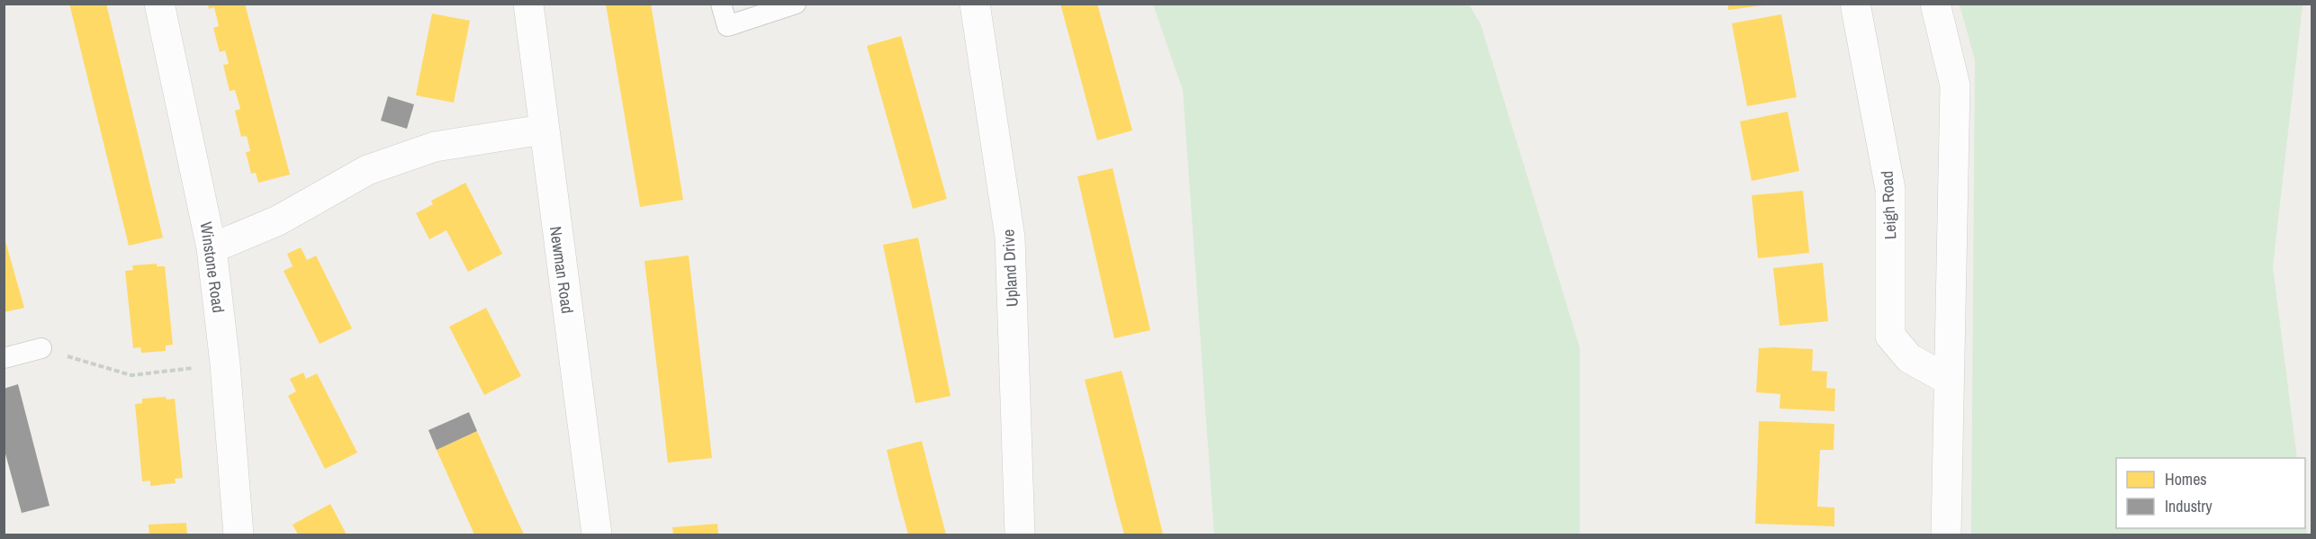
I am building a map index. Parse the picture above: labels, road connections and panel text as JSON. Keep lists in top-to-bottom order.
{
  "streets": {
    "street": [
      "Leigh Road",
      "Winstone Road",
      "Upland Drive",
      "Newman Road"
    ]
  },
  "legend": ["Homes", "Industry"]
}
